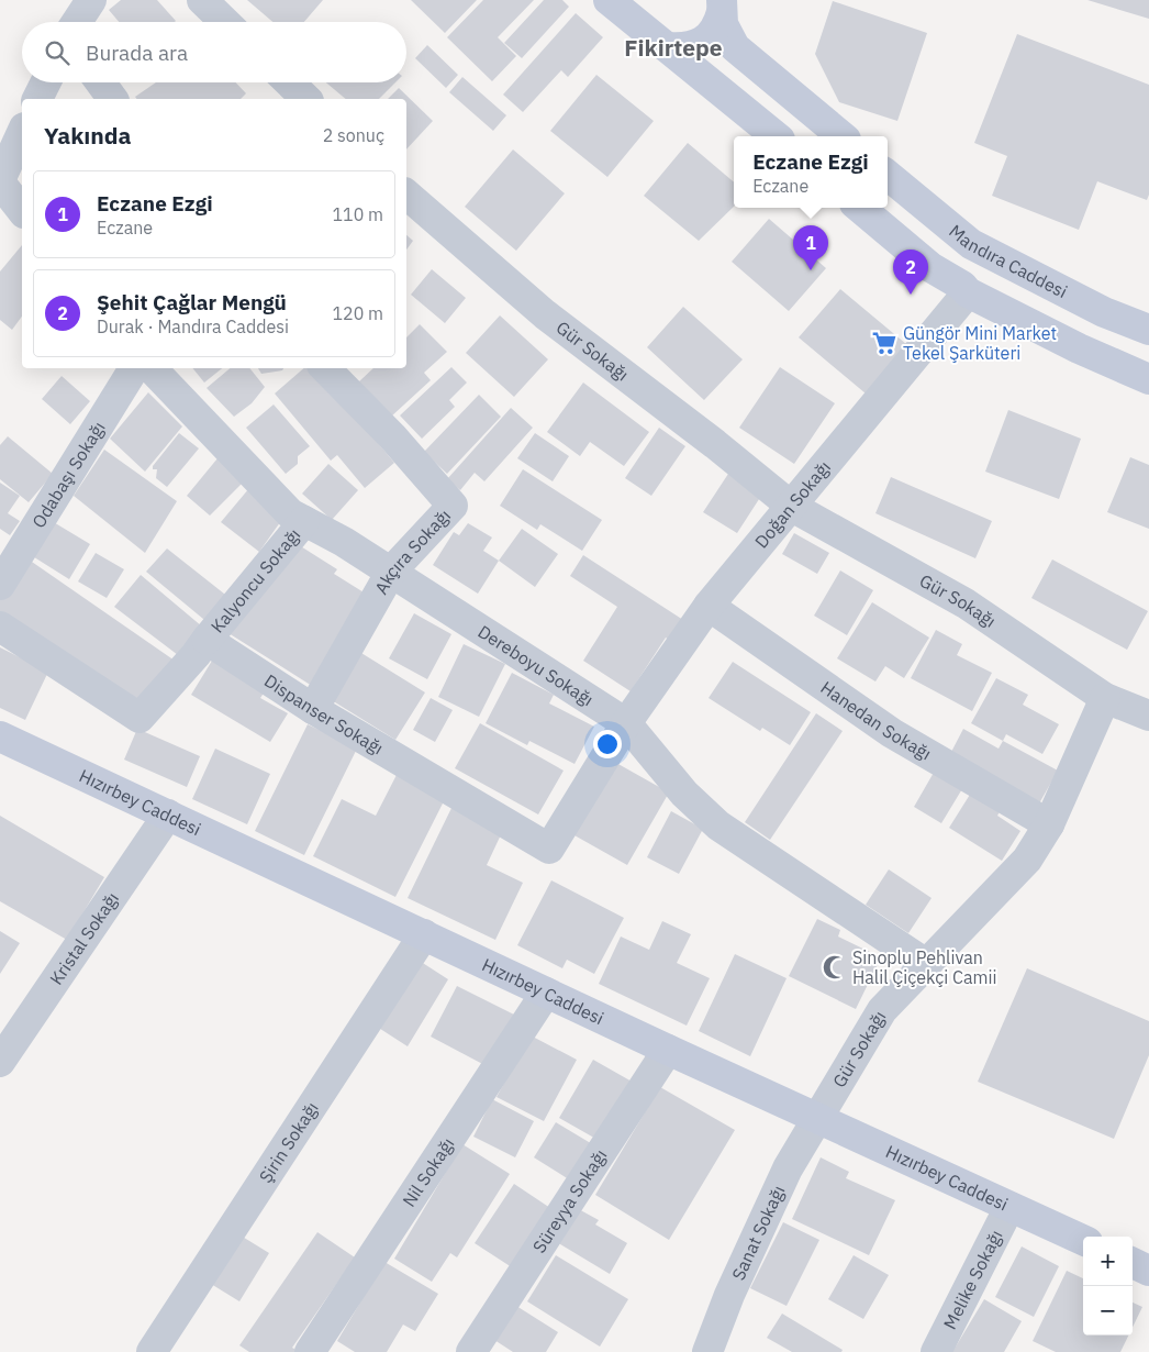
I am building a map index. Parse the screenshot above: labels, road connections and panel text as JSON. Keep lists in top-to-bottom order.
{
  "streets": {
    "street": [
      "Mandıra Caddesi",
      "Gür Sokağı",
      "Odabaşı Sokağı",
      "Doğan Sokağı",
      "Akçıra Sokağı",
      "Kalyoncu Sokağı",
      "Dereboyu Sokağı",
      "Dispanser Sokağı",
      "Hanedan Sokağı",
      "Hızırbey Caddesi",
      "Kristal Sokağı",
      "Şirin Sokağı",
      "Nil Sokağı",
      "Süreyya Sokağı",
      "Sanat Sokağı",
      "Melike Sokağı"
    ]
  },
  "crossings": [
    ["Gür Sokağı", "Doğan Sokağı"],
    ["Gür Sokağı", "Dereboyu Sokağı"],
    ["Gür Sokağı", "Hanedan Sokağı"],
    ["Gür Sokağı", "Hızırbey Caddesi"],
    ["Gür Sokağı", "Sanat Sokağı"],
    ["Doğan Sokağı", "Dereboyu Sokağı"],
    ["Doğan Sokağı", "Dispanser Sokağı"],
    ["Doğan Sokağı", "Hanedan Sokağı"],
    ["Akçıra Sokağı", "Dereboyu Sokağı"],
    ["Akçıra Sokağı", "Dispanser Sokağı"],
    ["Kalyoncu Sokağı", "Dereboyu Sokağı"],
    ["Kalyoncu Sokağı", "Dispanser Sokağı"],
    ["Dereboyu Sokağı", "Dispanser Sokağı"],
    ["Hızırbey Caddesi", "Kristal Sokağı"],
    ["Hızırbey Caddesi", "Şirin Sokağı"],
    ["Hızırbey Caddesi", "Nil Sokağı"],
    ["Hızırbey Caddesi", "Süreyya Sokağı"],
    ["Hızırbey Caddesi", "Sanat Sokağı"],
    ["Hızırbey Caddesi", "Melike Sokağı"]
  ],
  "districts": ["Fikirtepe"],
  "places": {
    "supermarket": ["Güngör Mini Market Tekel Şarküteri"],
    "mosque": ["Sinoplu Pehlivan Halil Çiçekçi Camii"]
  },
  "page": {
    "search": "Burada ara",
    "heading": ["Yakında", "2 sonuç"],
    "popup": ["Eczane Ezgi", "Eczane"],
    "list": [
      {
        "mark": "1",
        "name": "Eczane Ezgi",
        "note": "Eczane",
        "value": "110 m"
      },
      {
        "mark": "2",
        "name": "Şehit Çağlar Mengü",
        "note": "Durak · Mandıra Caddesi",
        "value": "120 m"
      }
    ],
    "pins": ["1", "2"],
    "map_buttons": ["+", "−"]
  }
}
